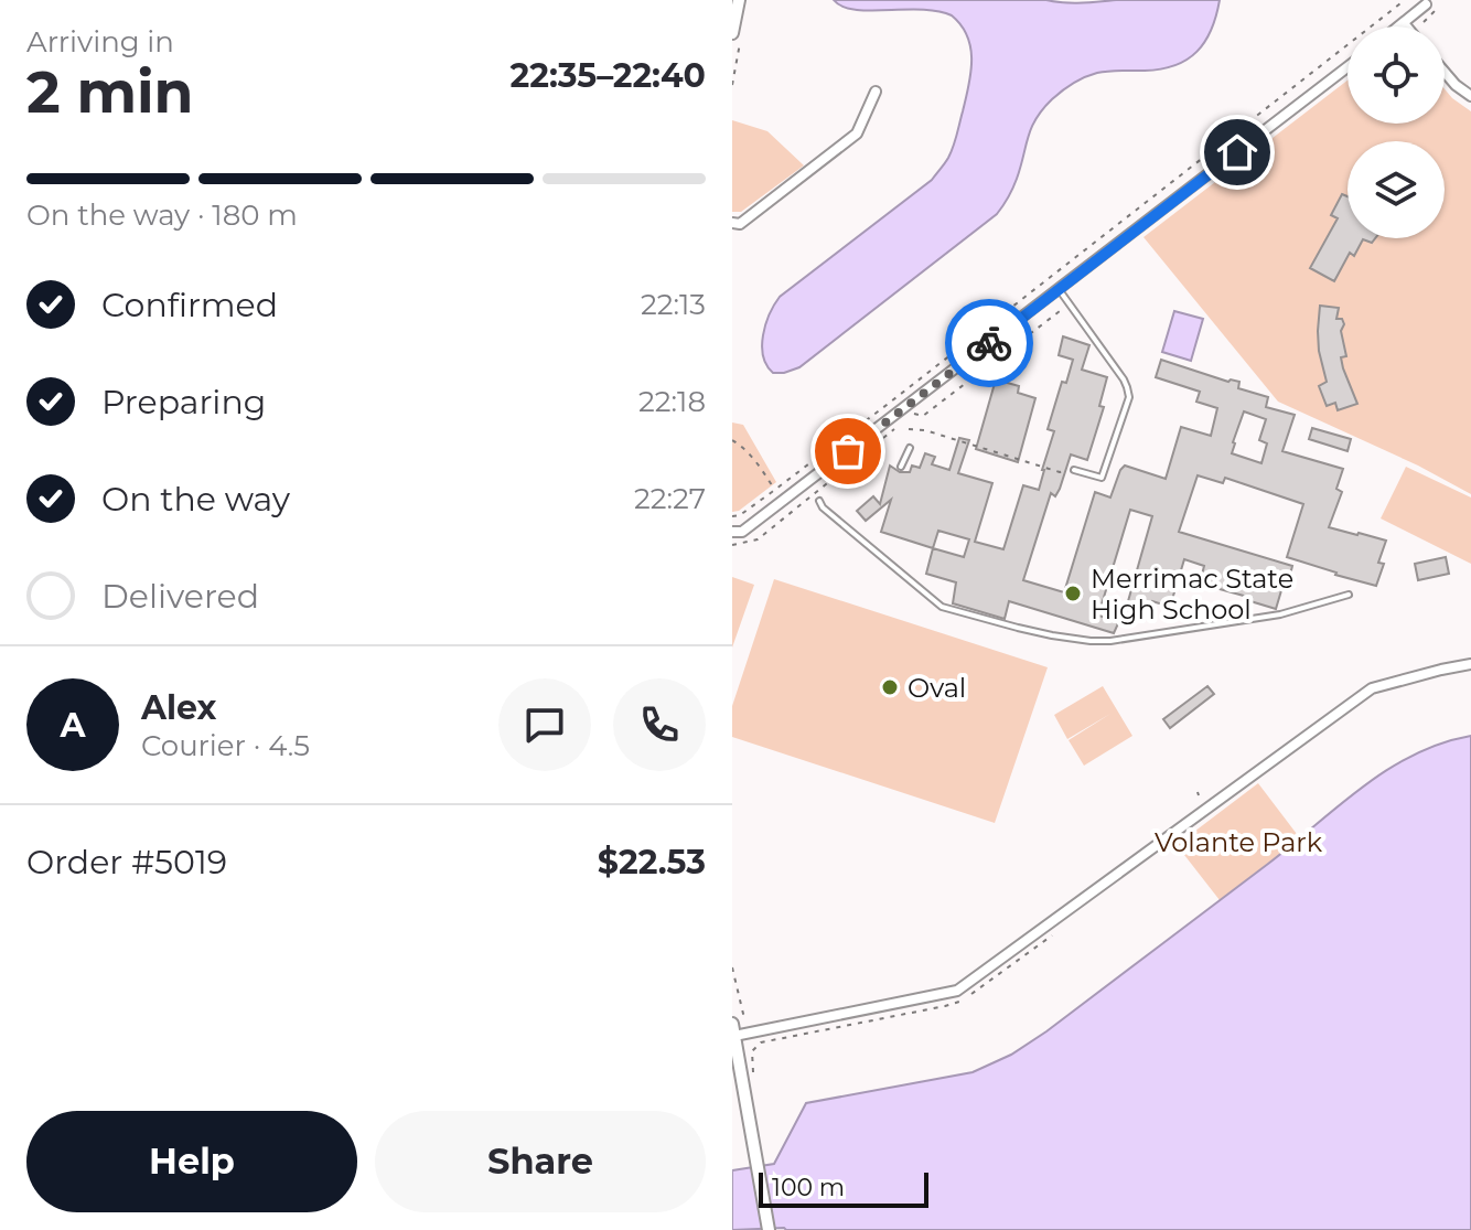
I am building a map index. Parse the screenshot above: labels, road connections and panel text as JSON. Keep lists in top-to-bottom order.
{
  "parks": ["Volante Park"],
  "places": ["Merrimac State High School", "Oval"],
  "scale_bar": "100 m",
  "page": {
    "heading": ["2 min", "Arriving in", "22:35–22:40"],
    "panel": [
      "Alex",
      "Courier · 4.5",
      "Order #5019",
      "$22.53"
    ],
    "bar": "On the way · 180 m",
    "list": [
      ["Confirmed", "22:13"],
      ["Preparing", "22:18"],
      ["On the way", "22:27"],
      "Delivered"
    ],
    "round": "A",
    "buttons": ["Help", "Share"],
    "scale": "100 m"
  }
}
